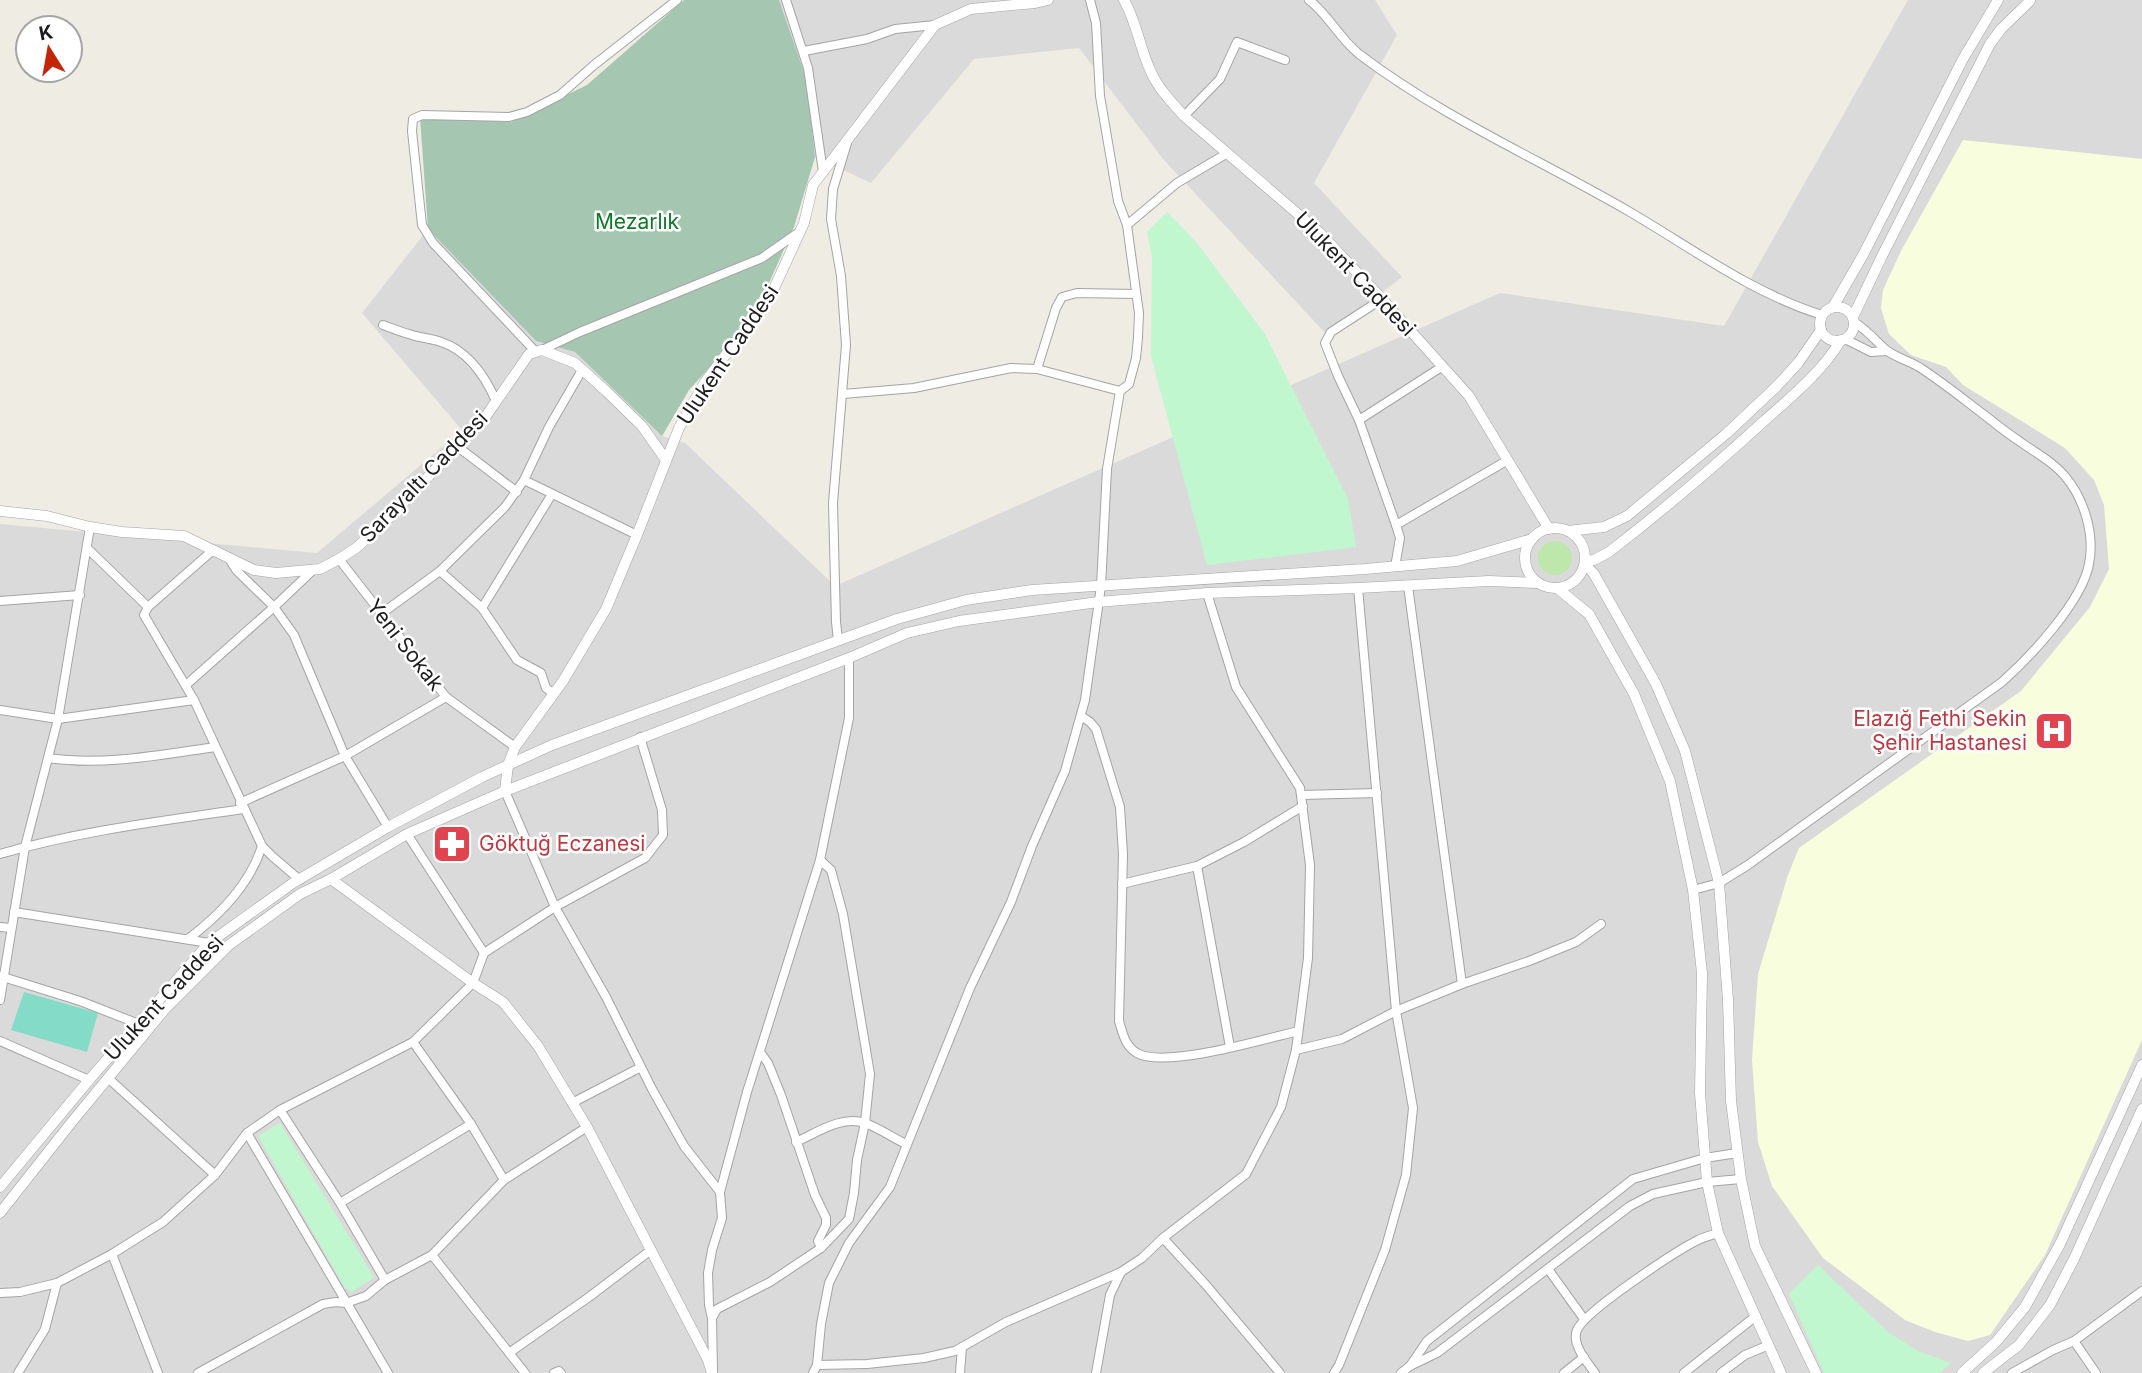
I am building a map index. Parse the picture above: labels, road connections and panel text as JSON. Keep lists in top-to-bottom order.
{
  "streets": {
    "street": ["Ulukent Caddesi", "Sarayaltı Caddesi", "Yeni Sokak"]
  },
  "crossings": [
    ["Ulukent Caddesi", "Yeni Sokak"],
    ["Sarayaltı Caddesi", "Yeni Sokak"]
  ],
  "parks": ["Mezarlık"],
  "places": {
    "hospital": ["Elazığ Fethi Sekin Şehir Hastanesi"],
    "pharmacy": ["Göktuğ Eczanesi"]
  },
  "north": "top"
}
